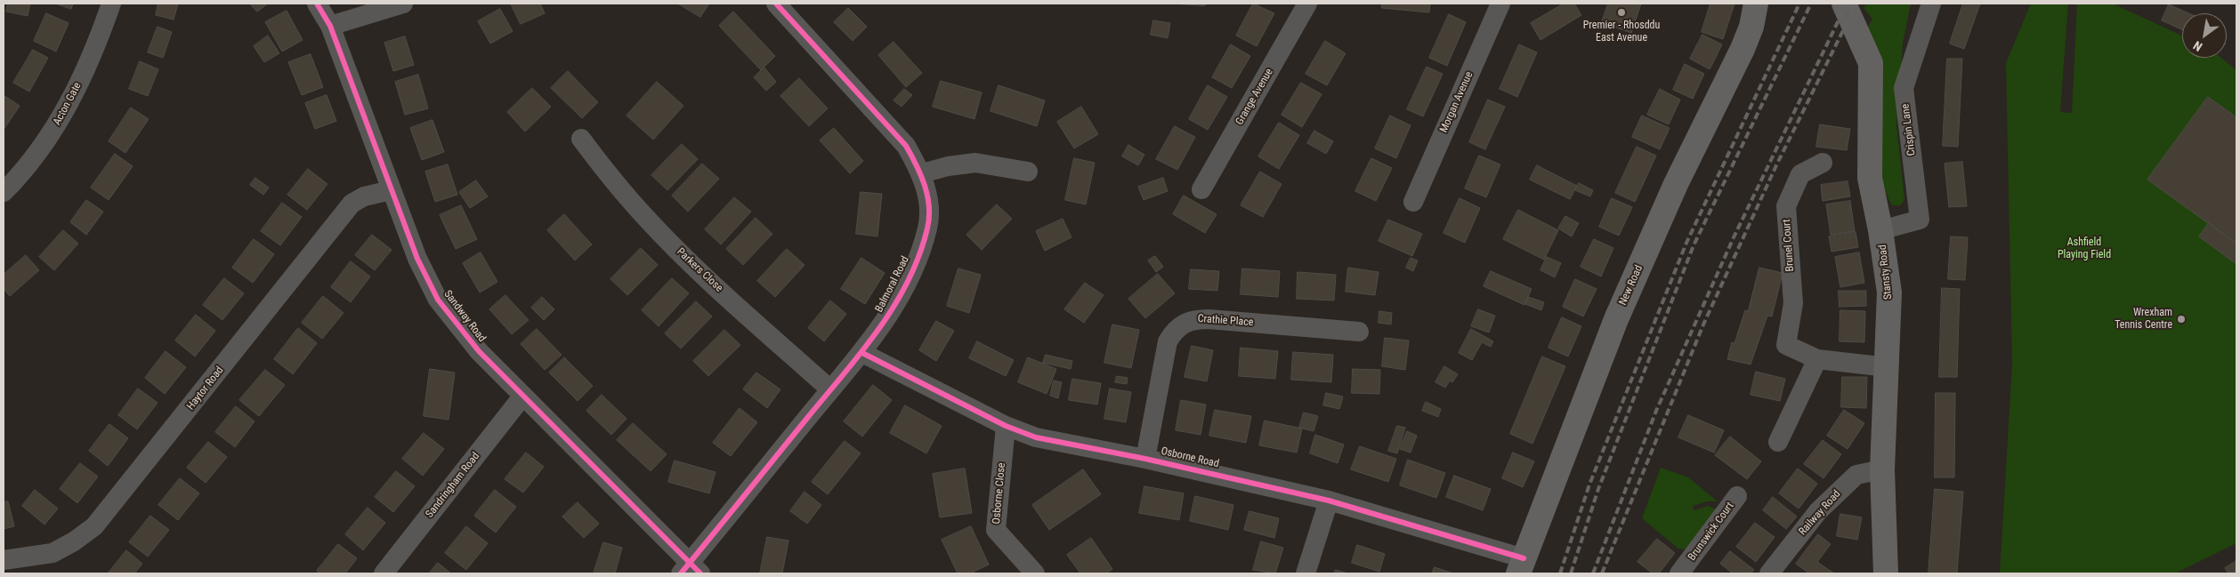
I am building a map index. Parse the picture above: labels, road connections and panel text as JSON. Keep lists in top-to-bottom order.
{
  "streets": {
    "main road": ["Stansty Road", "New Road"],
    "street": [
      "Grange Avenue",
      "Morgan Avenue",
      "Acton Gate",
      "Crispin Lane",
      "Brunel Court",
      "Parkers Close",
      "Balmoral Road",
      "Sandway Road",
      "Crathie Place",
      "Haytor Road",
      "Osborne Road",
      "Sandringham Road",
      "Osborne Close",
      "Railway Road",
      "Brunswick Court"
    ]
  },
  "crossings": [
    ["Crispin Lane", "Stansty Road"],
    ["Brunel Court", "Stansty Road"],
    ["Parkers Close", "Balmoral Road"],
    ["Stansty Road", "Railway Road"],
    ["Balmoral Road", "Sandway Road"],
    ["Balmoral Road", "Osborne Road"],
    ["New Road", "Osborne Road"],
    ["Sandway Road", "Haytor Road"],
    ["Sandway Road", "Sandringham Road"],
    ["Crathie Place", "Osborne Road"],
    ["Osborne Road", "Osborne Close"]
  ],
  "parks": ["Ashfield Playing Field"],
  "places": ["Premier - Rhosddu East Avenue", "Wrexham Tennis Centre"],
  "north": "bottom left"
}
